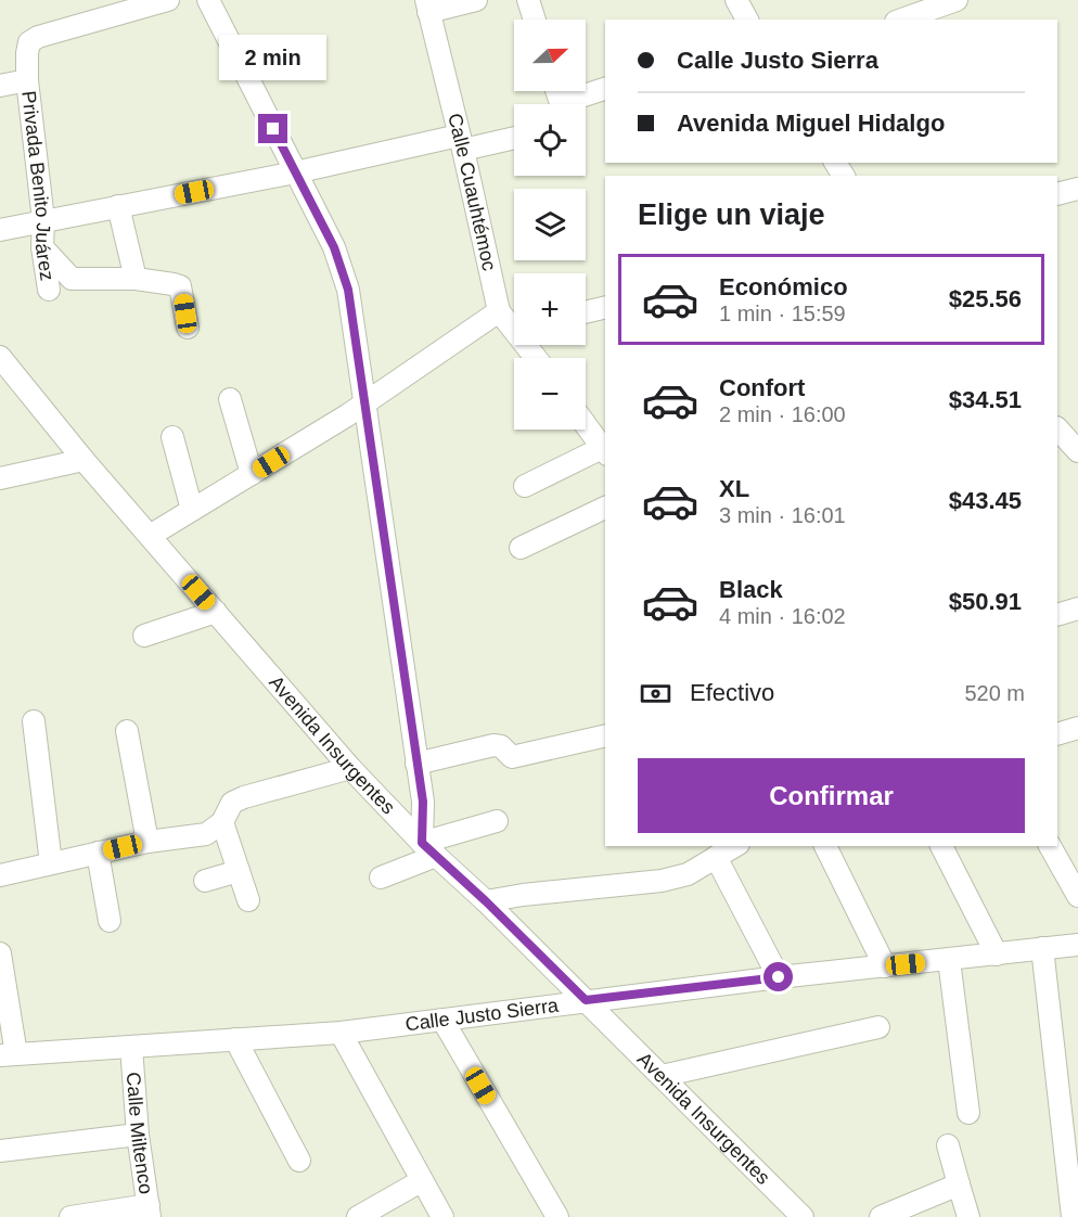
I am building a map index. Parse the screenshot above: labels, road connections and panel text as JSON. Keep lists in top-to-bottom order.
{
  "streets": {
    "street": [
      "Privada Benito Juárez",
      "Calle Cuauhtémoc",
      "Avenida Insurgentes",
      "Calle Justo Sierra",
      "Calle Miltenco"
    ]
  },
  "crossings": [
    ["Avenida Insurgentes", "Calle Justo Sierra"],
    ["Calle Justo Sierra", "Calle Miltenco"]
  ],
  "north": "right",
  "page": {
    "map_buttons": ["+", "−"],
    "banner": ["Calle Justo Sierra", "Avenida Miguel Hidalgo"],
    "bubble": "2 min",
    "heading": "Elige un viaje",
    "list": [
      {
        "name": "Económico",
        "note": "1 min · 15:59",
        "value": "$25.56"
      },
      {
        "name": "Confort",
        "note": "2 min · 16:00",
        "value": "$34.51"
      },
      {
        "name": "XL",
        "note": "3 min · 16:01",
        "value": "$43.45"
      },
      {
        "name": "Black",
        "note": "4 min · 16:02",
        "value": "$50.91"
      }
    ],
    "pay": ["Efectivo", "520 m"],
    "buttons": "Confirmar"
  }
}
